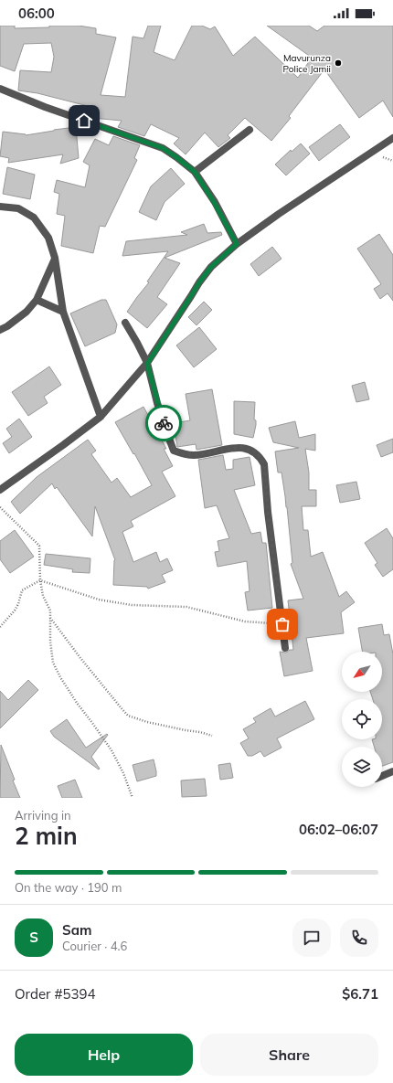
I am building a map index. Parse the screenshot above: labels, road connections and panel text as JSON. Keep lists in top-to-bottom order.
{
  "places": ["Mavurunza Police Jamii"],
  "north": "bottom left",
  "page": {
    "status": "06:00",
    "heading": ["2 min", "Arriving in", "06:02–06:07"],
    "panel": [
      "Sam",
      "Courier · 4.6",
      "Order #5394",
      "$6.71"
    ],
    "bar": "On the way · 190 m",
    "round": "S",
    "buttons": ["Help", "Share"]
  }
}
